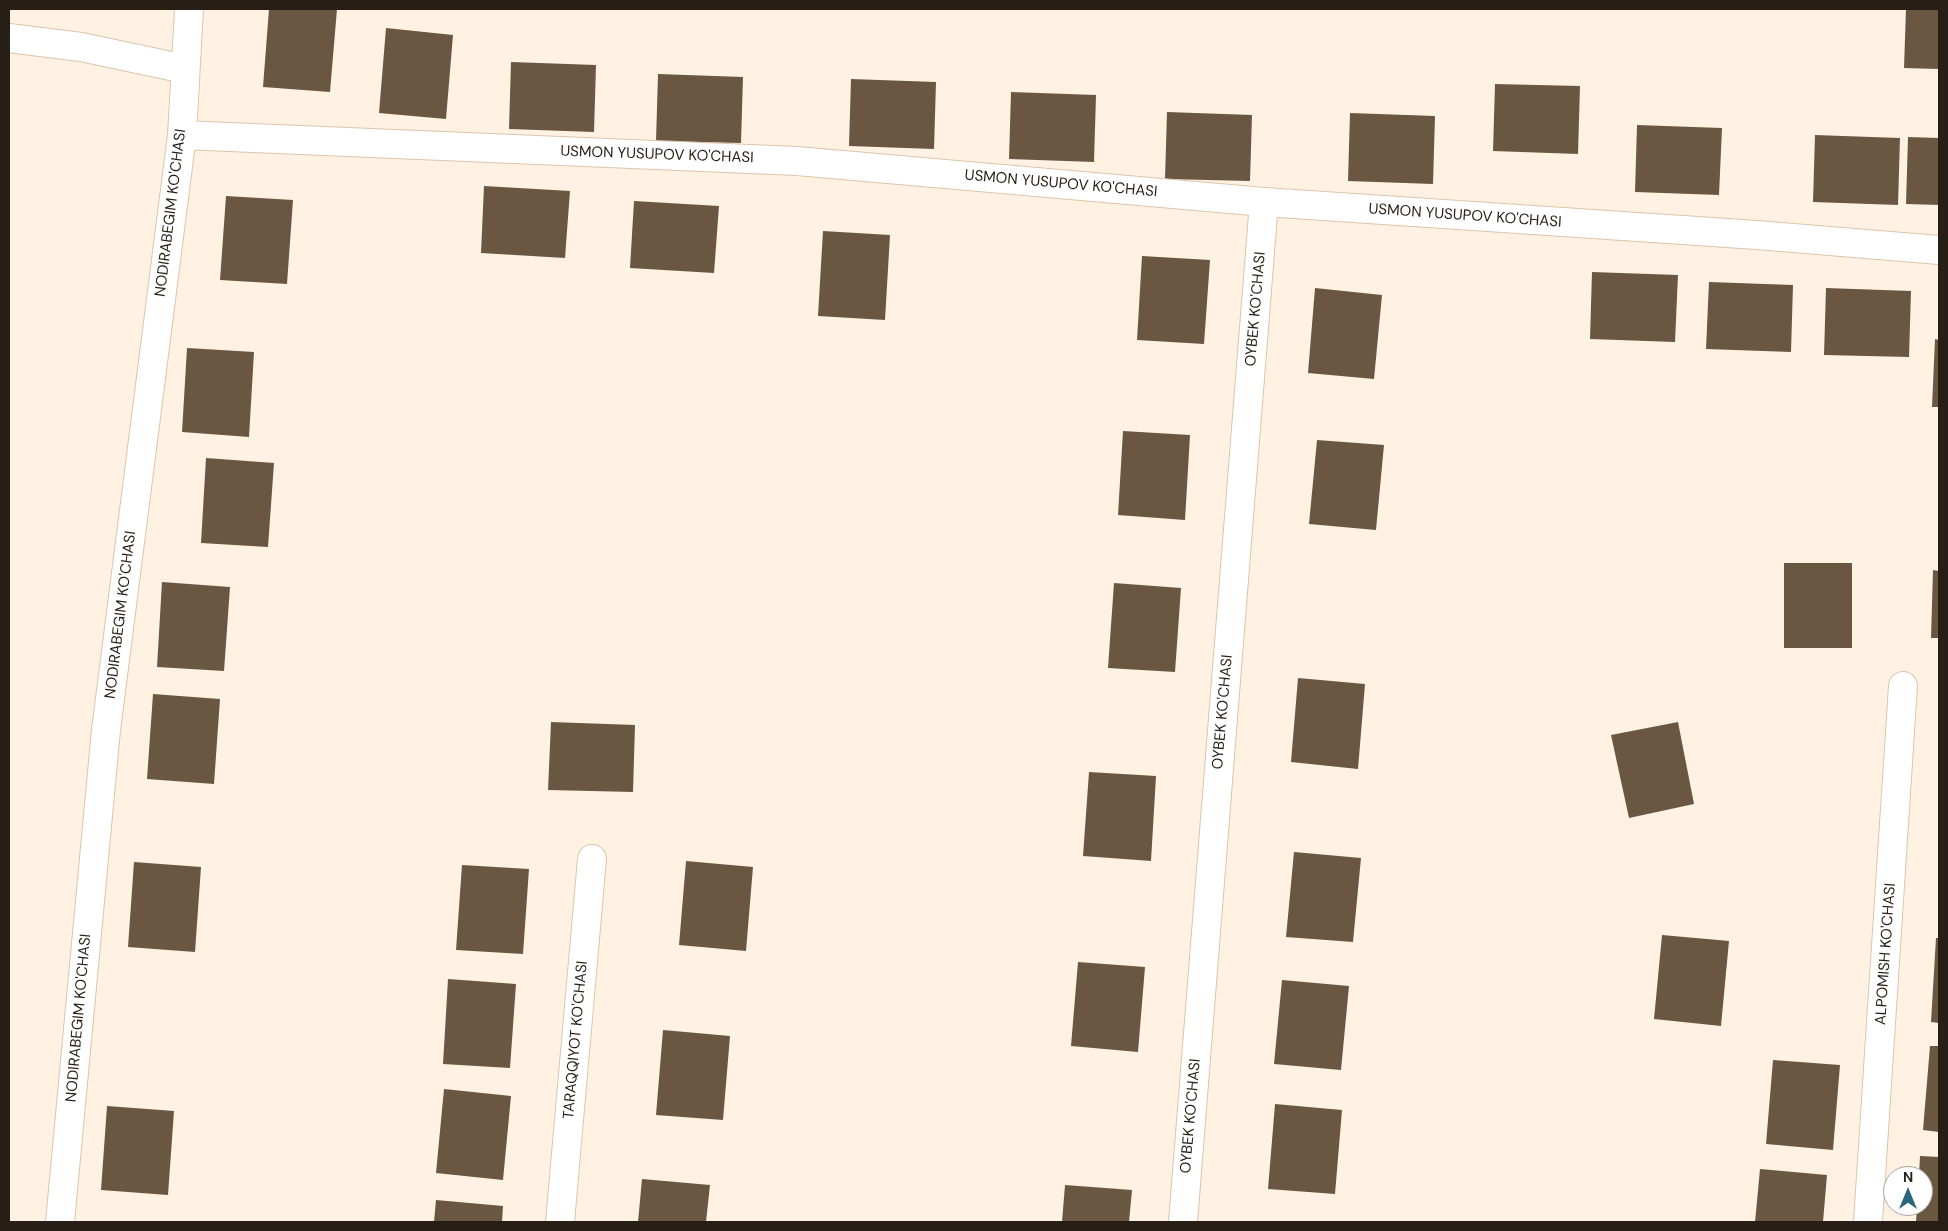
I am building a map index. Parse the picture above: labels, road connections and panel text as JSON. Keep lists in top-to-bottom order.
{
  "streets": {
    "street": [
      "USMON YUSUPOV KO'CHASI",
      "NODIRABEGIM KO'CHASI",
      "OYBEK KO'CHASI",
      "ALPOMISH KO'CHASI",
      "TARAQQIYOT KO'CHASI"
    ]
  },
  "crossings": [
    ["USMON YUSUPOV KO'CHASI", "NODIRABEGIM KO'CHASI"],
    ["USMON YUSUPOV KO'CHASI", "OYBEK KO'CHASI"]
  ],
  "north": "top"
}
